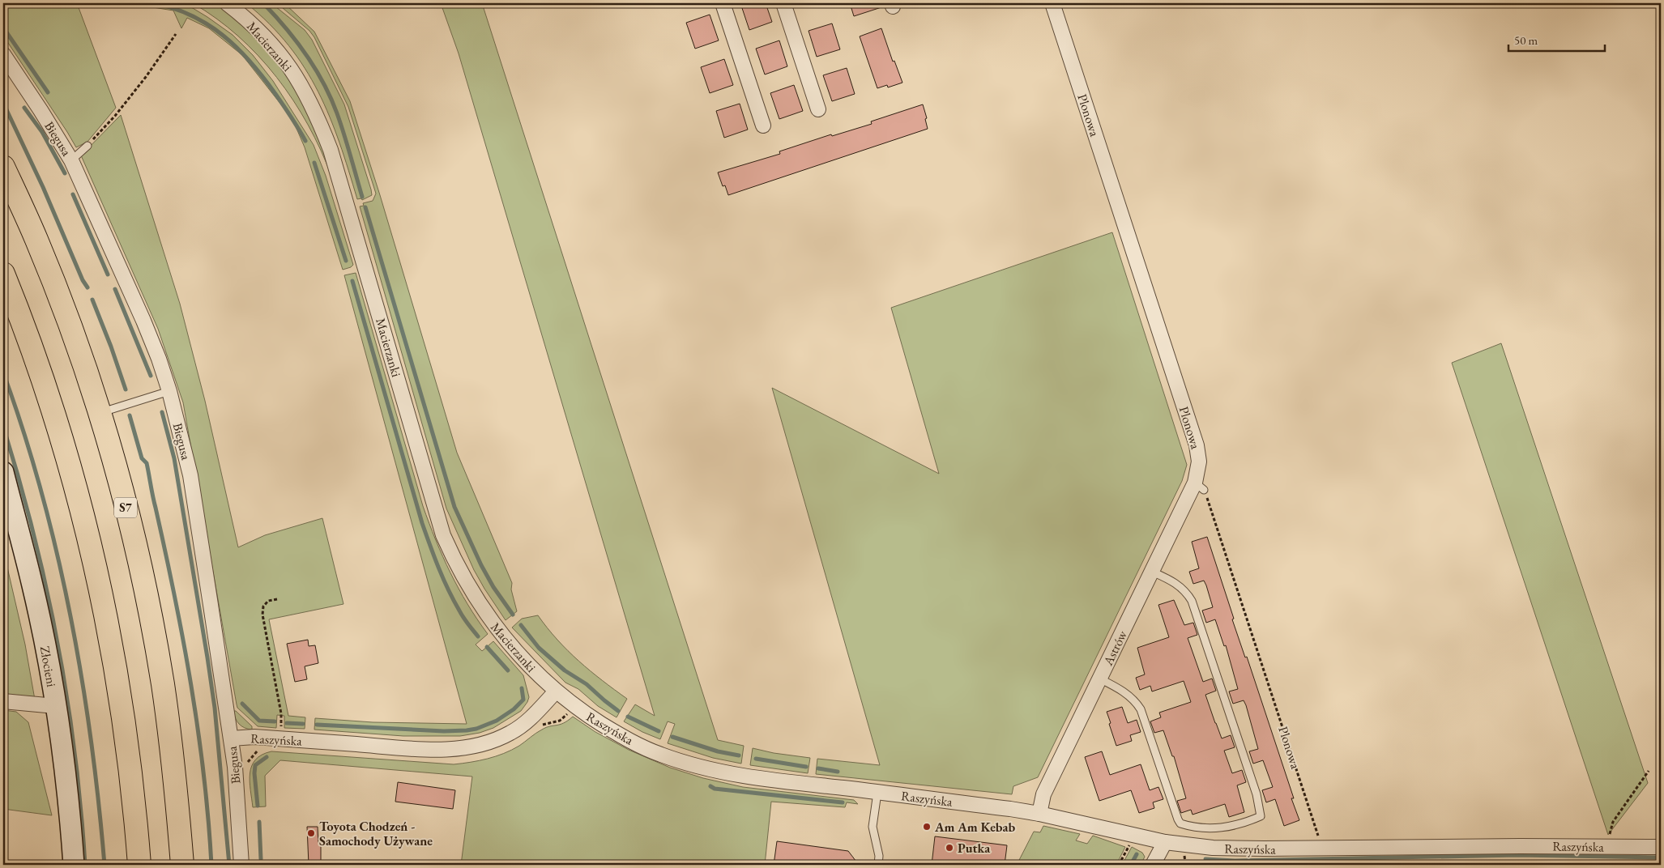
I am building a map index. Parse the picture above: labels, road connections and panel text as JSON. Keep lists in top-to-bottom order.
{
  "streets": {
    "highway": ["S7"],
    "street": [
      "Macierzanki",
      "Plonowa",
      "Biegusa",
      "Astrów",
      "Złocieni",
      "Raszyńska"
    ]
  },
  "crossings": [
    ["Macierzanki", "Raszyńska"],
    ["Plonowa", "Astrów"],
    ["Plonowa", "Raszyńska"],
    ["Biegusa", "Raszyńska"],
    ["Astrów", "Raszyńska"]
  ],
  "places": ["Am Am Kebab", "Toyota Chodzeń - Samochody Używane", "Putka"],
  "scale_bar": "50 m"
}
